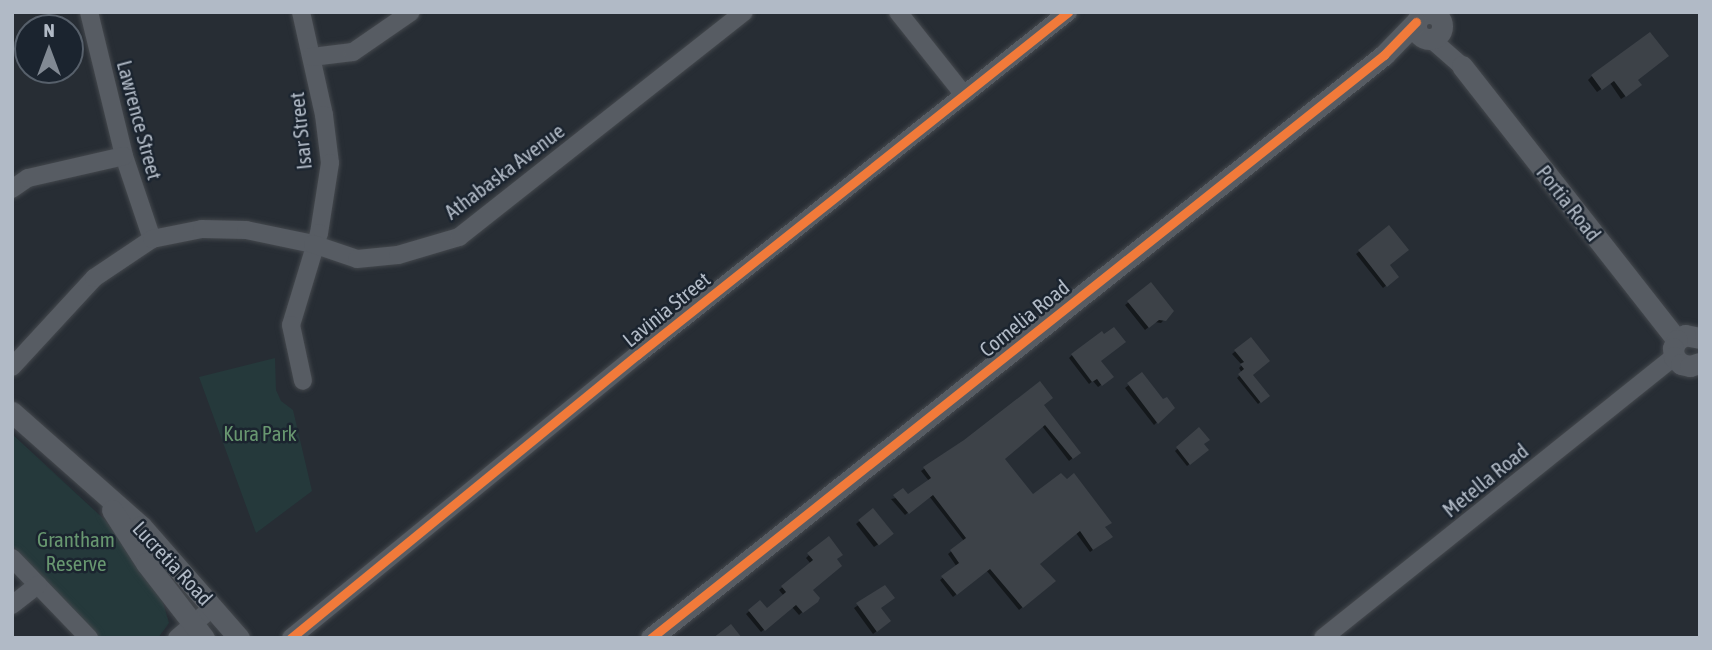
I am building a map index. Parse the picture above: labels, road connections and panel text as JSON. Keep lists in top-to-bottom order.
{
  "streets": {
    "street": [
      "Lawrence Street",
      "Isar Street",
      "Athabaska Avenue",
      "Portia Road",
      "Lavinia Street",
      "Cornelia Road",
      "Metella Road",
      "Lucretia Road"
    ]
  },
  "crossings": [
    ["Lawrence Street", "Athabaska Avenue"],
    ["Isar Street", "Athabaska Avenue"],
    ["Portia Road", "Cornelia Road"],
    ["Portia Road", "Metella Road"]
  ],
  "parks": ["Kura Park", "Grantham Reserve"],
  "north": "top"
}
